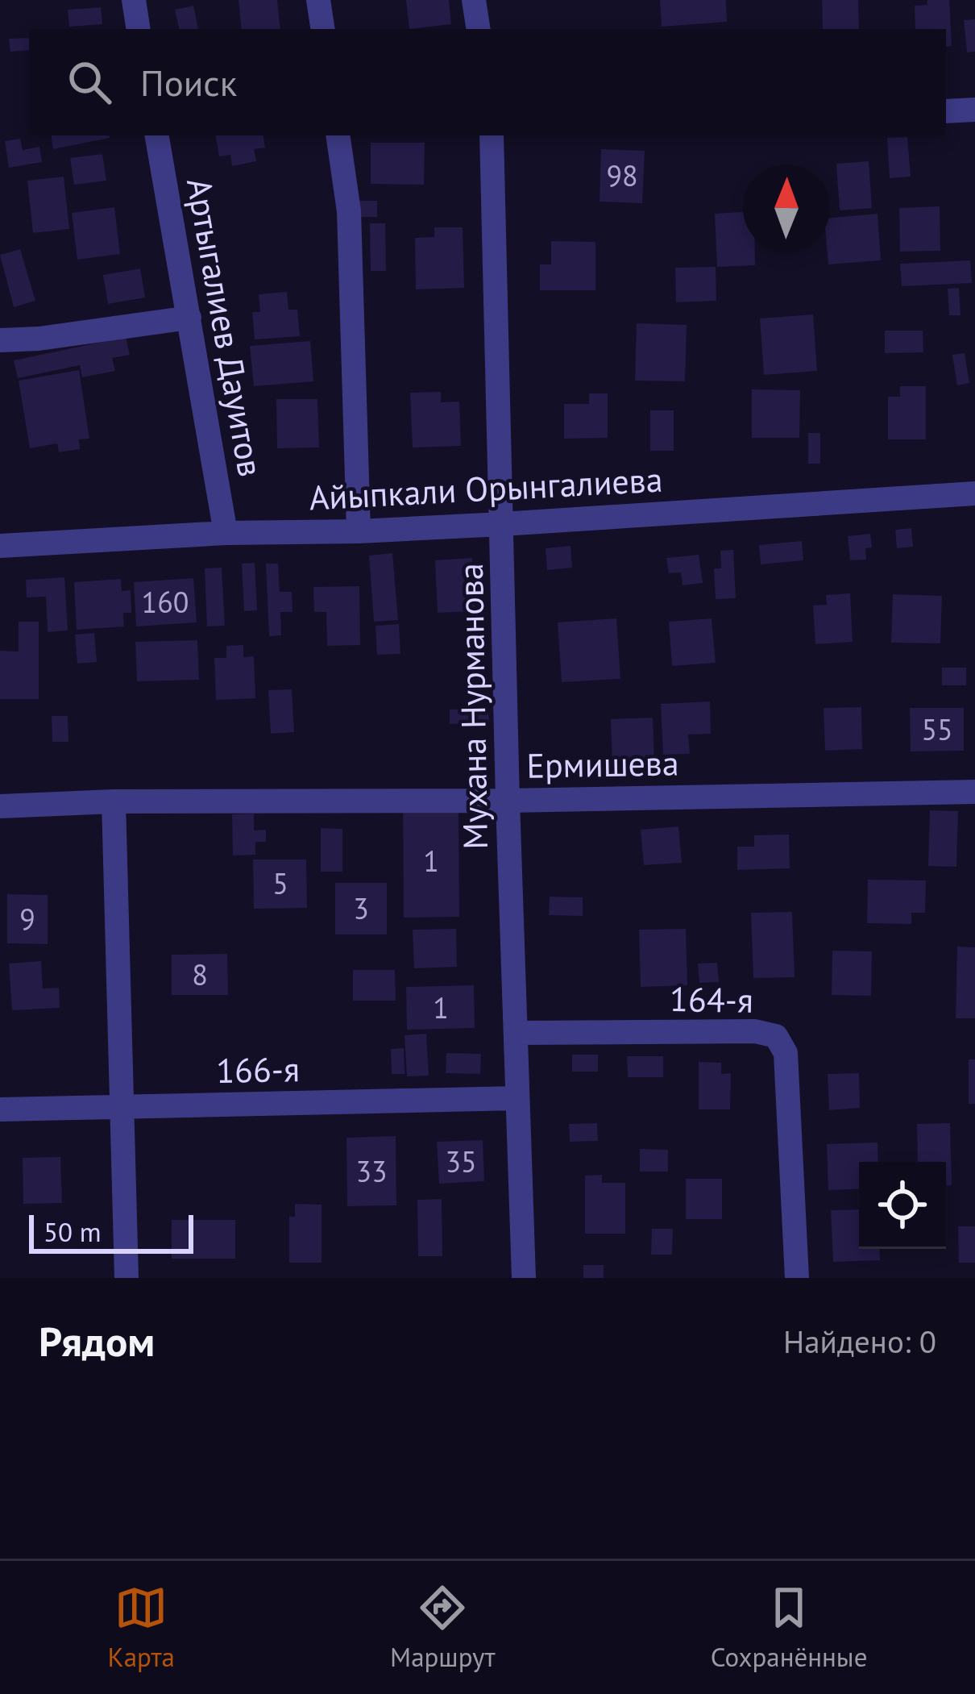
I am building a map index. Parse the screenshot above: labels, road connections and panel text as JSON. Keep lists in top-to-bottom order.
{
  "streets": {
    "street": [
      "Артыгалиев Дауитов",
      "Айыпкали Орынгалиева",
      "Мухана Нурманова",
      "Ермишева",
      "164-я",
      "166-я"
    ]
  },
  "crossings": [
    ["Артыгалиев Дауитов", "Айыпкали Орынгалиева"],
    ["Айыпкали Орынгалиева", "Мухана Нурманова"],
    ["Мухана Нурманова", "Ермишева"],
    ["Мухана Нурманова", "164-я"],
    ["Мухана Нурманова", "166-я"]
  ],
  "house_numbers": [
    "98",
    "160",
    "55",
    "1",
    "5",
    "3",
    "9",
    "8",
    "1",
    "35",
    "33"
  ],
  "scale_bar": "50 m",
  "north": "top",
  "page": {
    "search": "Поиск",
    "scale": "50 m",
    "heading": ["Рядом", "Найдено: 0"],
    "nav": ["Карта", "Маршрут", "Сохранённые"]
  }
}
